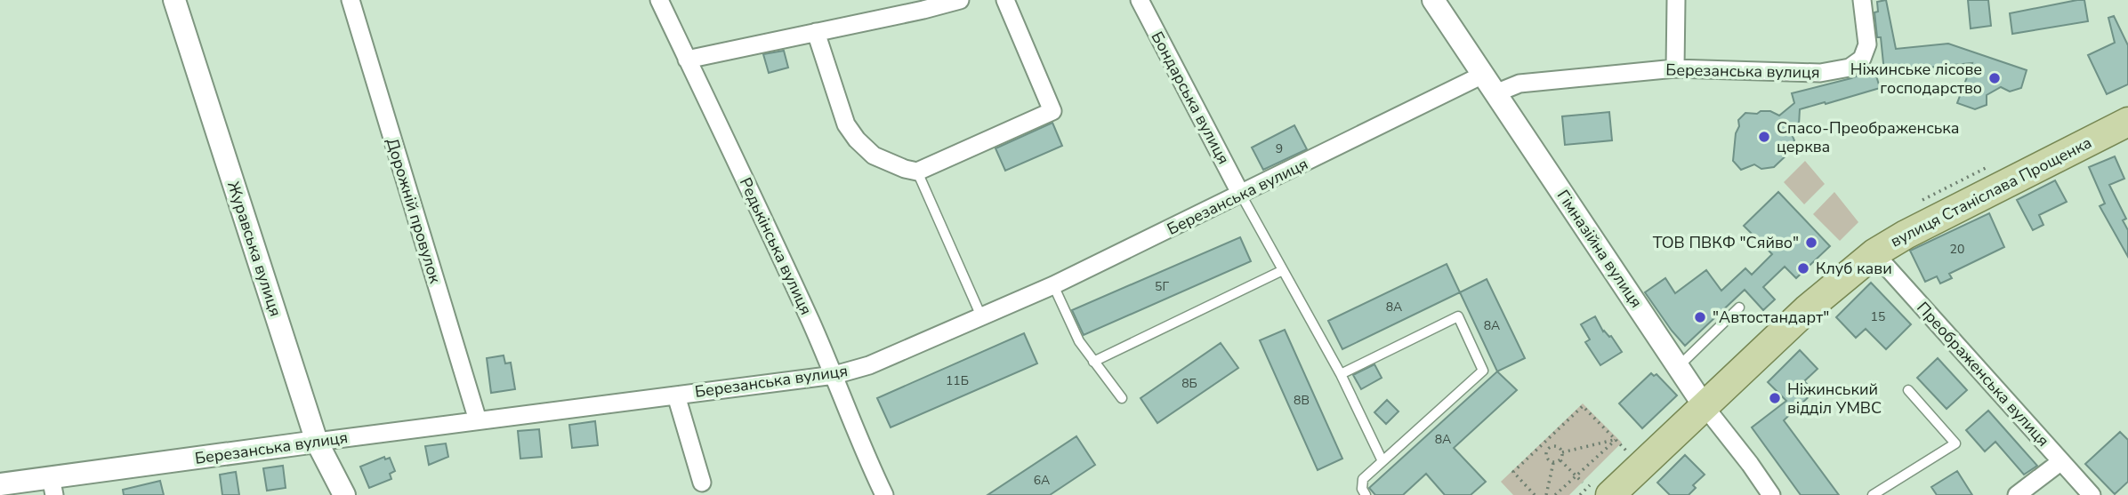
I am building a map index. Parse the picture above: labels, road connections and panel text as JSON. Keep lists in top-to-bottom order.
{
  "streets": {
    "main road": ["вулиця Станіслава Прощенка"],
    "street": [
      "Березанська вулиця",
      "Бондарська вулиця",
      "Дорожній провулок",
      "Редькінська вулиця",
      "Журавська вулиця",
      "Гімназійна вулиця",
      "Преображенська вулиця"
    ]
  },
  "crossings": [
    ["Березанська вулиця", "Бондарська вулиця"],
    ["Березанська вулиця", "Дорожній провулок"],
    ["Березанська вулиця", "Редькінська вулиця"],
    ["Березанська вулиця", "Журавська вулиця"],
    ["Березанська вулиця", "Гімназійна вулиця"],
    ["вулиця Станіслава Прощенка", "Гімназійна вулиця"],
    ["вулиця Станіслава Прощенка", "Преображенська вулиця"]
  ],
  "places": [
    "Ніжинське лісове господарство",
    "Спасо-Преображенська церква",
    "ТОВ ПВКФ \"Сяйво\"",
    "Клуб кави",
    "\"Автостандарт\"",
    "Ніжинський відділ УМВС"
  ],
  "house_numbers": [
    "9",
    "20",
    "5Г",
    "8А",
    "15",
    "8А",
    "11Б",
    "8Б",
    "8В",
    "8А",
    "6А"
  ]
}
